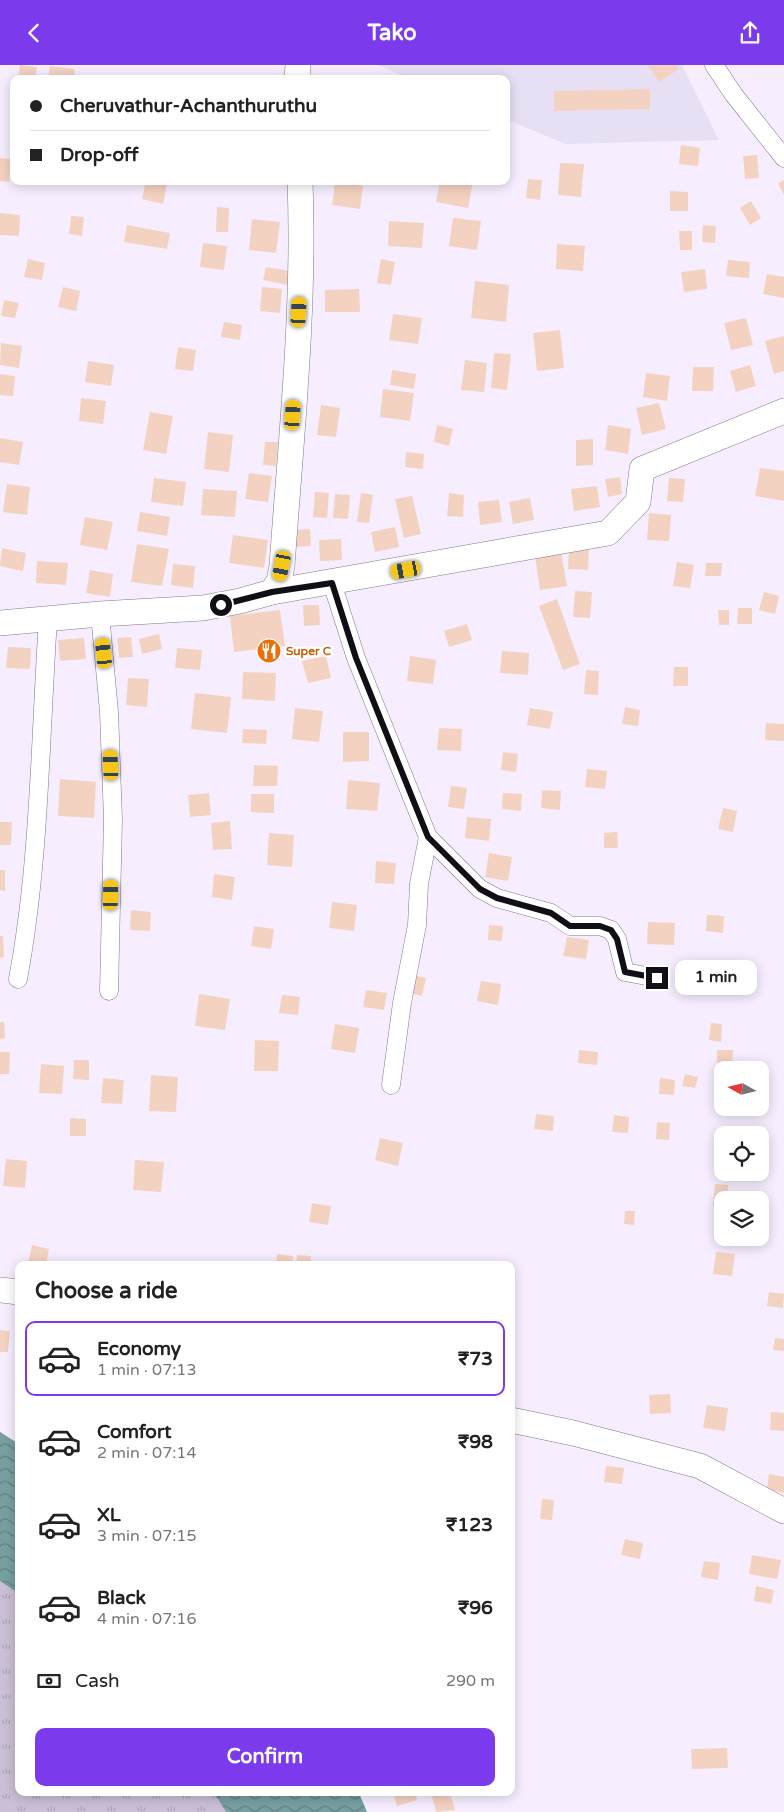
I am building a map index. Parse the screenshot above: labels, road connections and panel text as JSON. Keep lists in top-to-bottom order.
{
  "places": {
    "restaurant": ["Super C"]
  },
  "north": "left",
  "page": {
    "header": "Tako",
    "banner": ["Cheruvathur-Achanthuruthu", "Drop-off"],
    "bubble": "1 min",
    "heading": "Choose a ride",
    "list": [
      {
        "name": "Economy",
        "note": "1 min · 07:13",
        "value": "₹73"
      },
      {
        "name": "Comfort",
        "note": "2 min · 07:14",
        "value": "₹98"
      },
      {
        "name": "XL",
        "note": "3 min · 07:15",
        "value": "₹123"
      },
      {
        "name": "Black",
        "note": "4 min · 07:16",
        "value": "₹96"
      }
    ],
    "pay": ["Cash", "290 m"],
    "buttons": "Confirm"
  }
}
